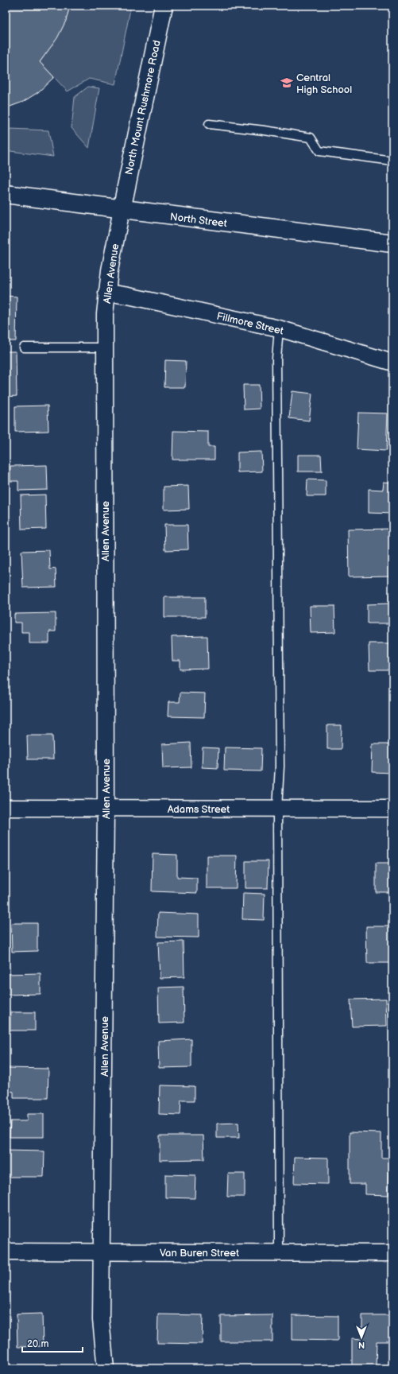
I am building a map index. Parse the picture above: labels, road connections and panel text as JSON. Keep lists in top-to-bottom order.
{
  "streets": {
    "main road": ["North Mount Rushmore Road", "North Street"],
    "street": [
      "Allen Avenue",
      "Fillmore Street",
      "Adams Street",
      "Van Buren Street"
    ]
  },
  "crossings": [
    ["North Mount Rushmore Road", "North Street"],
    ["North Mount Rushmore Road", "Allen Avenue"],
    ["North Street", "Allen Avenue"],
    ["Allen Avenue", "Fillmore Street"],
    ["Allen Avenue", "Adams Street"],
    ["Allen Avenue", "Van Buren Street"]
  ],
  "places": {
    "school or university": ["Central High School"]
  },
  "scale_bar": "20 m",
  "north": "bottom"
}
